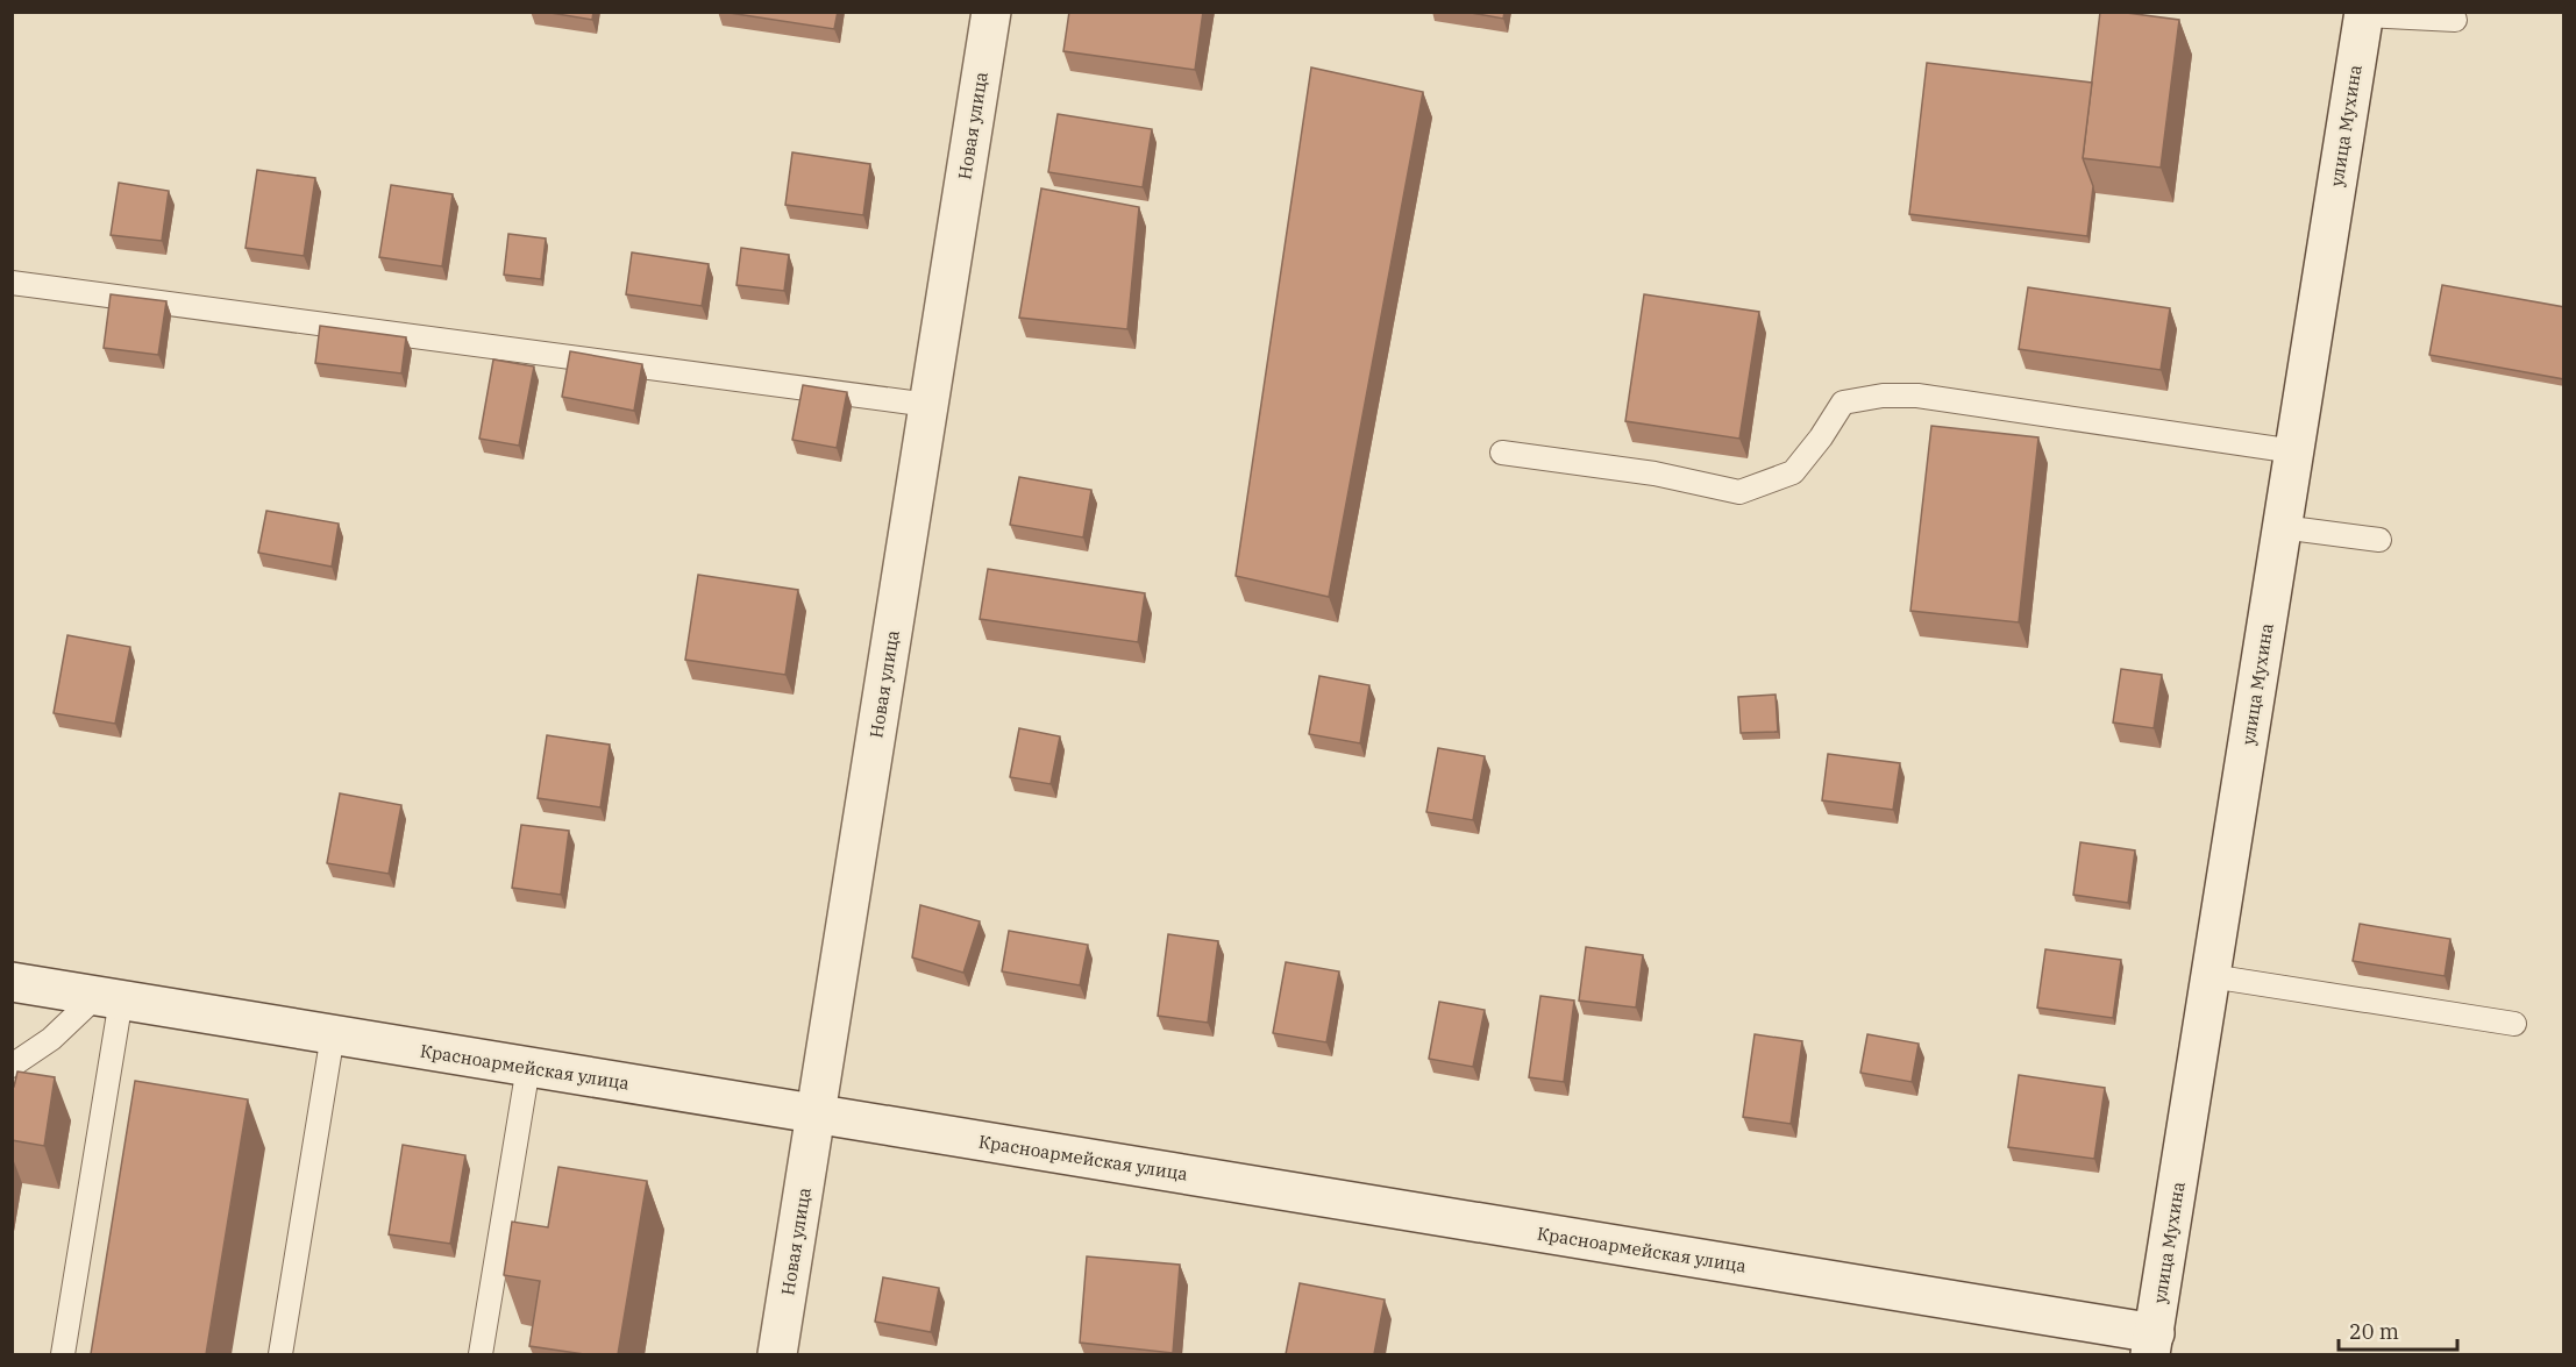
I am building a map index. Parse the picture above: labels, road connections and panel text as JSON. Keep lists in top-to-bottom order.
{
  "streets": {
    "main road": ["Новая улица", "улица Мухина", "Красноармейская улица"]
  },
  "crossings": [
    ["Новая улица", "Красноармейская улица"],
    ["улица Мухина", "Красноармейская улица"]
  ],
  "scale_bar": "20 m"
}
